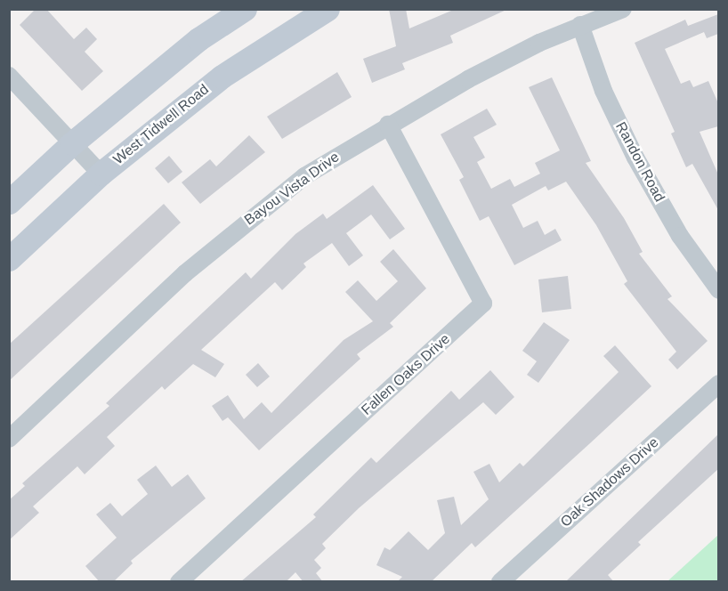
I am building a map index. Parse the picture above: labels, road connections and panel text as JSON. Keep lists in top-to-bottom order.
{
  "streets": {
    "main road": ["West Tidwell Road"],
    "street": [
      "Randon Road",
      "Bayou Vista Drive",
      "Fallen Oaks Drive",
      "Oak Shadows Drive"
    ]
  },
  "crossings": [
    ["Randon Road", "Bayou Vista Drive"],
    ["Bayou Vista Drive", "Fallen Oaks Drive"]
  ]
}
